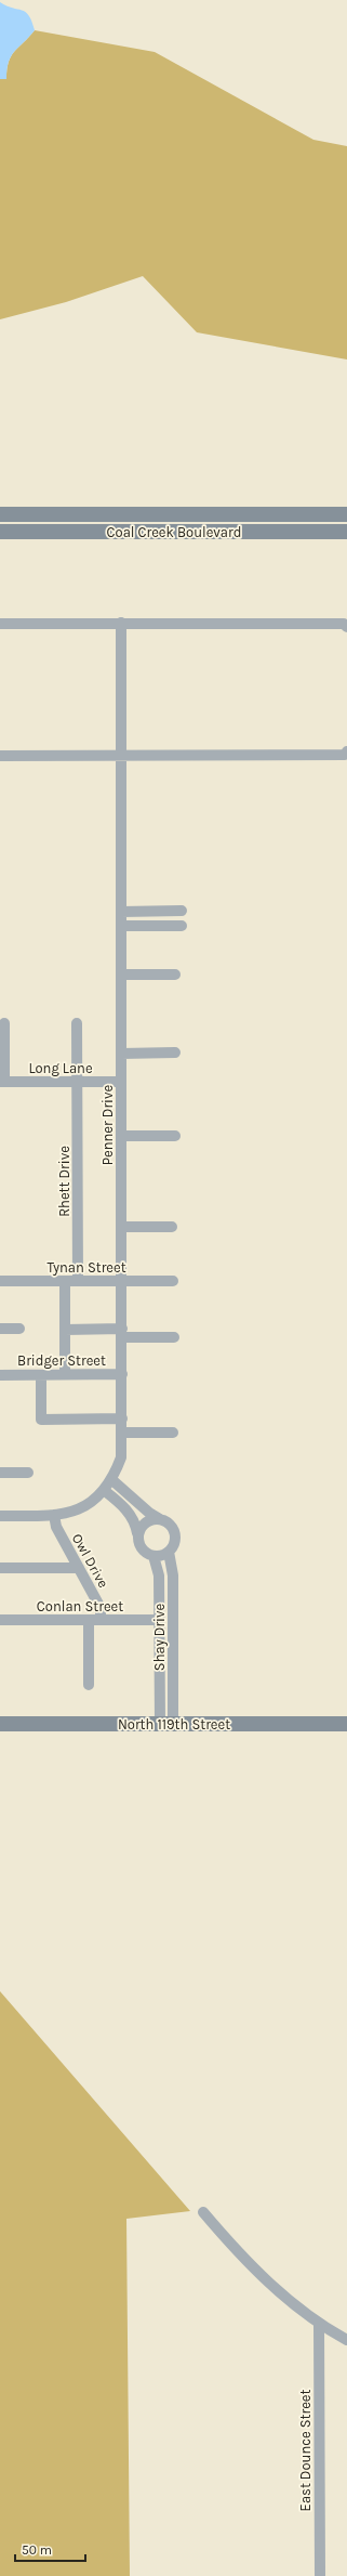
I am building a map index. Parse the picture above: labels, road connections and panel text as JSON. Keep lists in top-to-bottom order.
{
  "streets": {
    "main road": ["Coal Creek Boulevard", "North 119th Street"],
    "street": [
      "Long Lane",
      "Penner Drive",
      "Rhett Drive",
      "Tynan Street",
      "Bridger Street",
      "Owl Drive",
      "Conlan Street",
      "Shay Drive",
      "East Dounce Street"
    ]
  },
  "crossings": [
    ["Long Lane", "Penner Drive"],
    ["Long Lane", "Rhett Drive"],
    ["Penner Drive", "Tynan Street"],
    ["Penner Drive", "Bridger Street"],
    ["Penner Drive", "Shay Drive"],
    ["Rhett Drive", "Tynan Street"],
    ["Owl Drive", "Conlan Street"],
    ["Conlan Street", "Shay Drive"],
    ["Shay Drive", "North 119th Street"]
  ],
  "scale_bar": "50 m"
}
